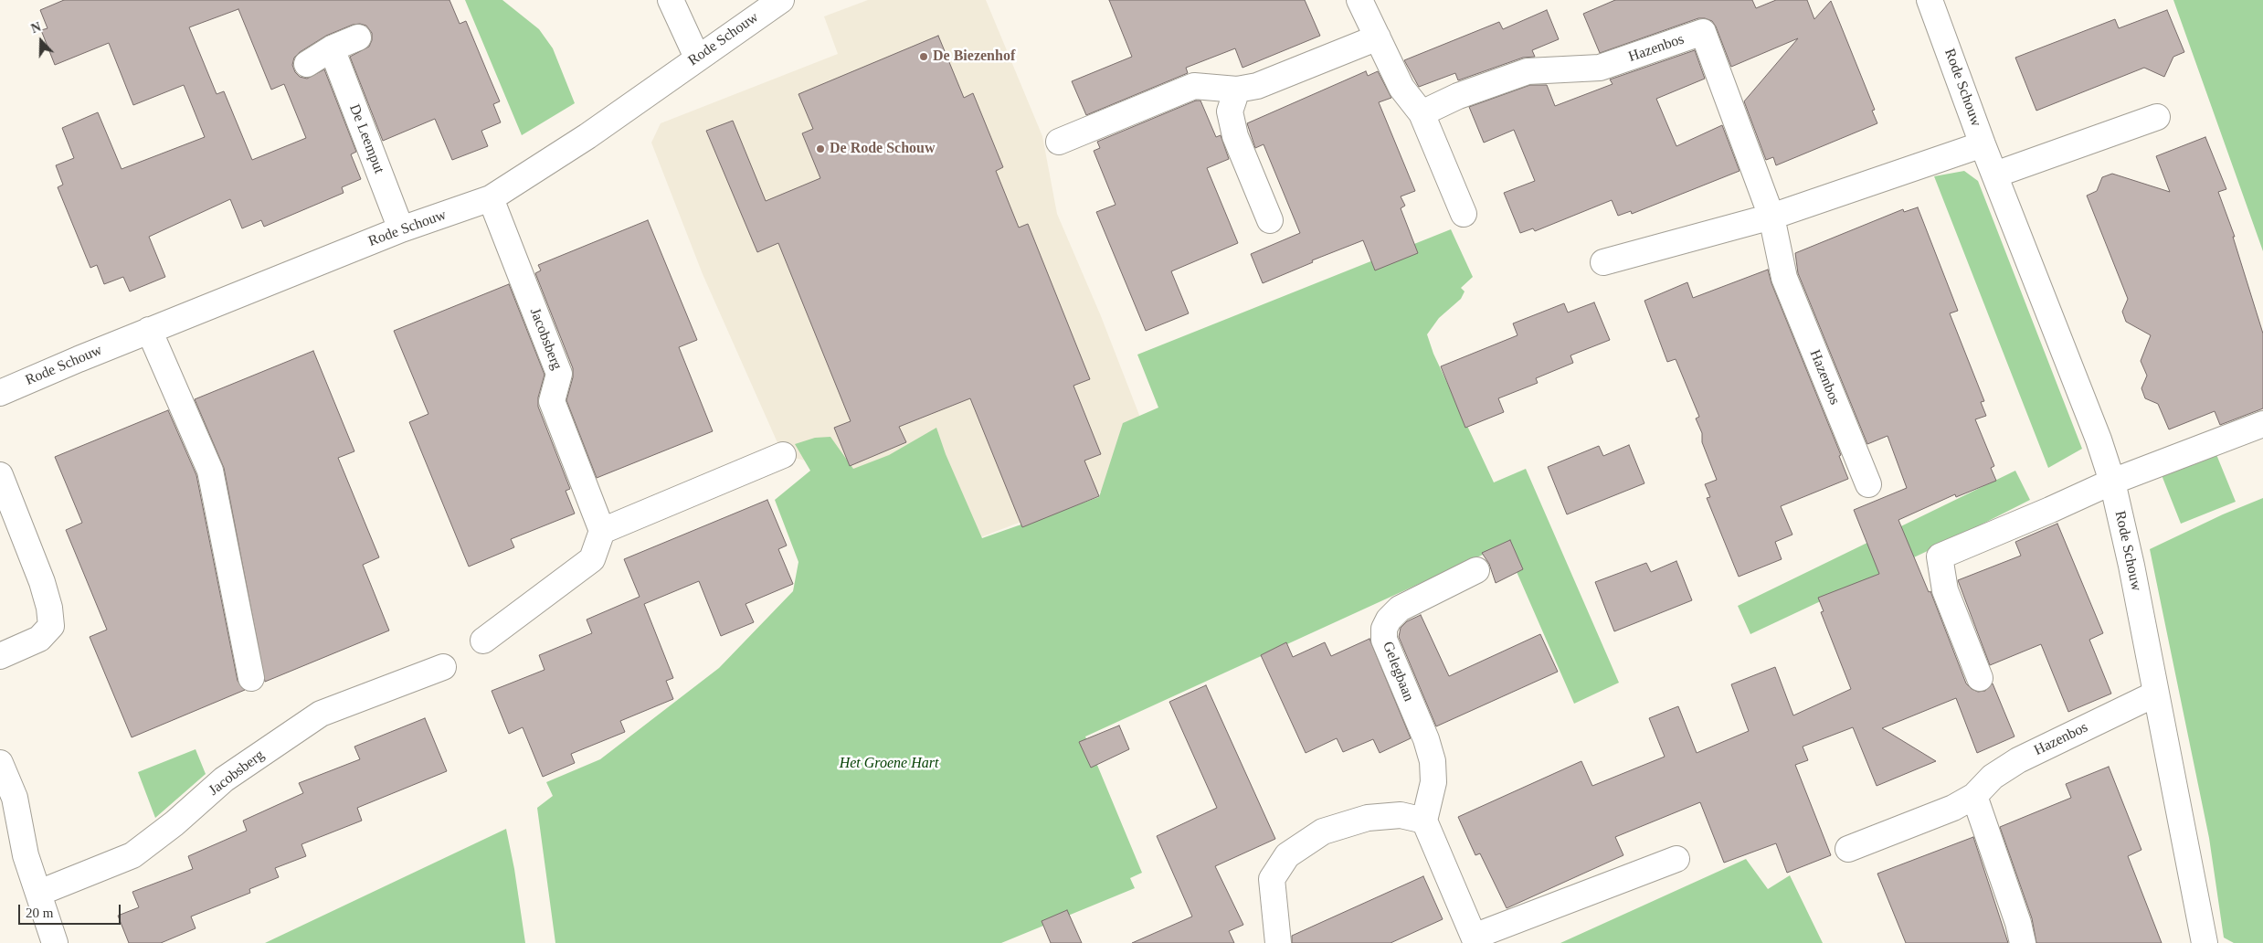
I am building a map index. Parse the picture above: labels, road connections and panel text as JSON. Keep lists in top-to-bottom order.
{
  "streets": {
    "street": [
      "Rode Schouw",
      "Hazenbos",
      "De Leemput",
      "Jacobsberg",
      "Gelegbaan"
    ]
  },
  "crossings": [
    ["Rode Schouw", "Hazenbos"],
    ["Rode Schouw", "De Leemput"],
    ["Rode Schouw", "Jacobsberg"]
  ],
  "parks": ["Het Groene Hart"],
  "places": ["De Biezenhof", "De Rode Schouw"],
  "scale_bar": "20 m",
  "north": "top"
}
